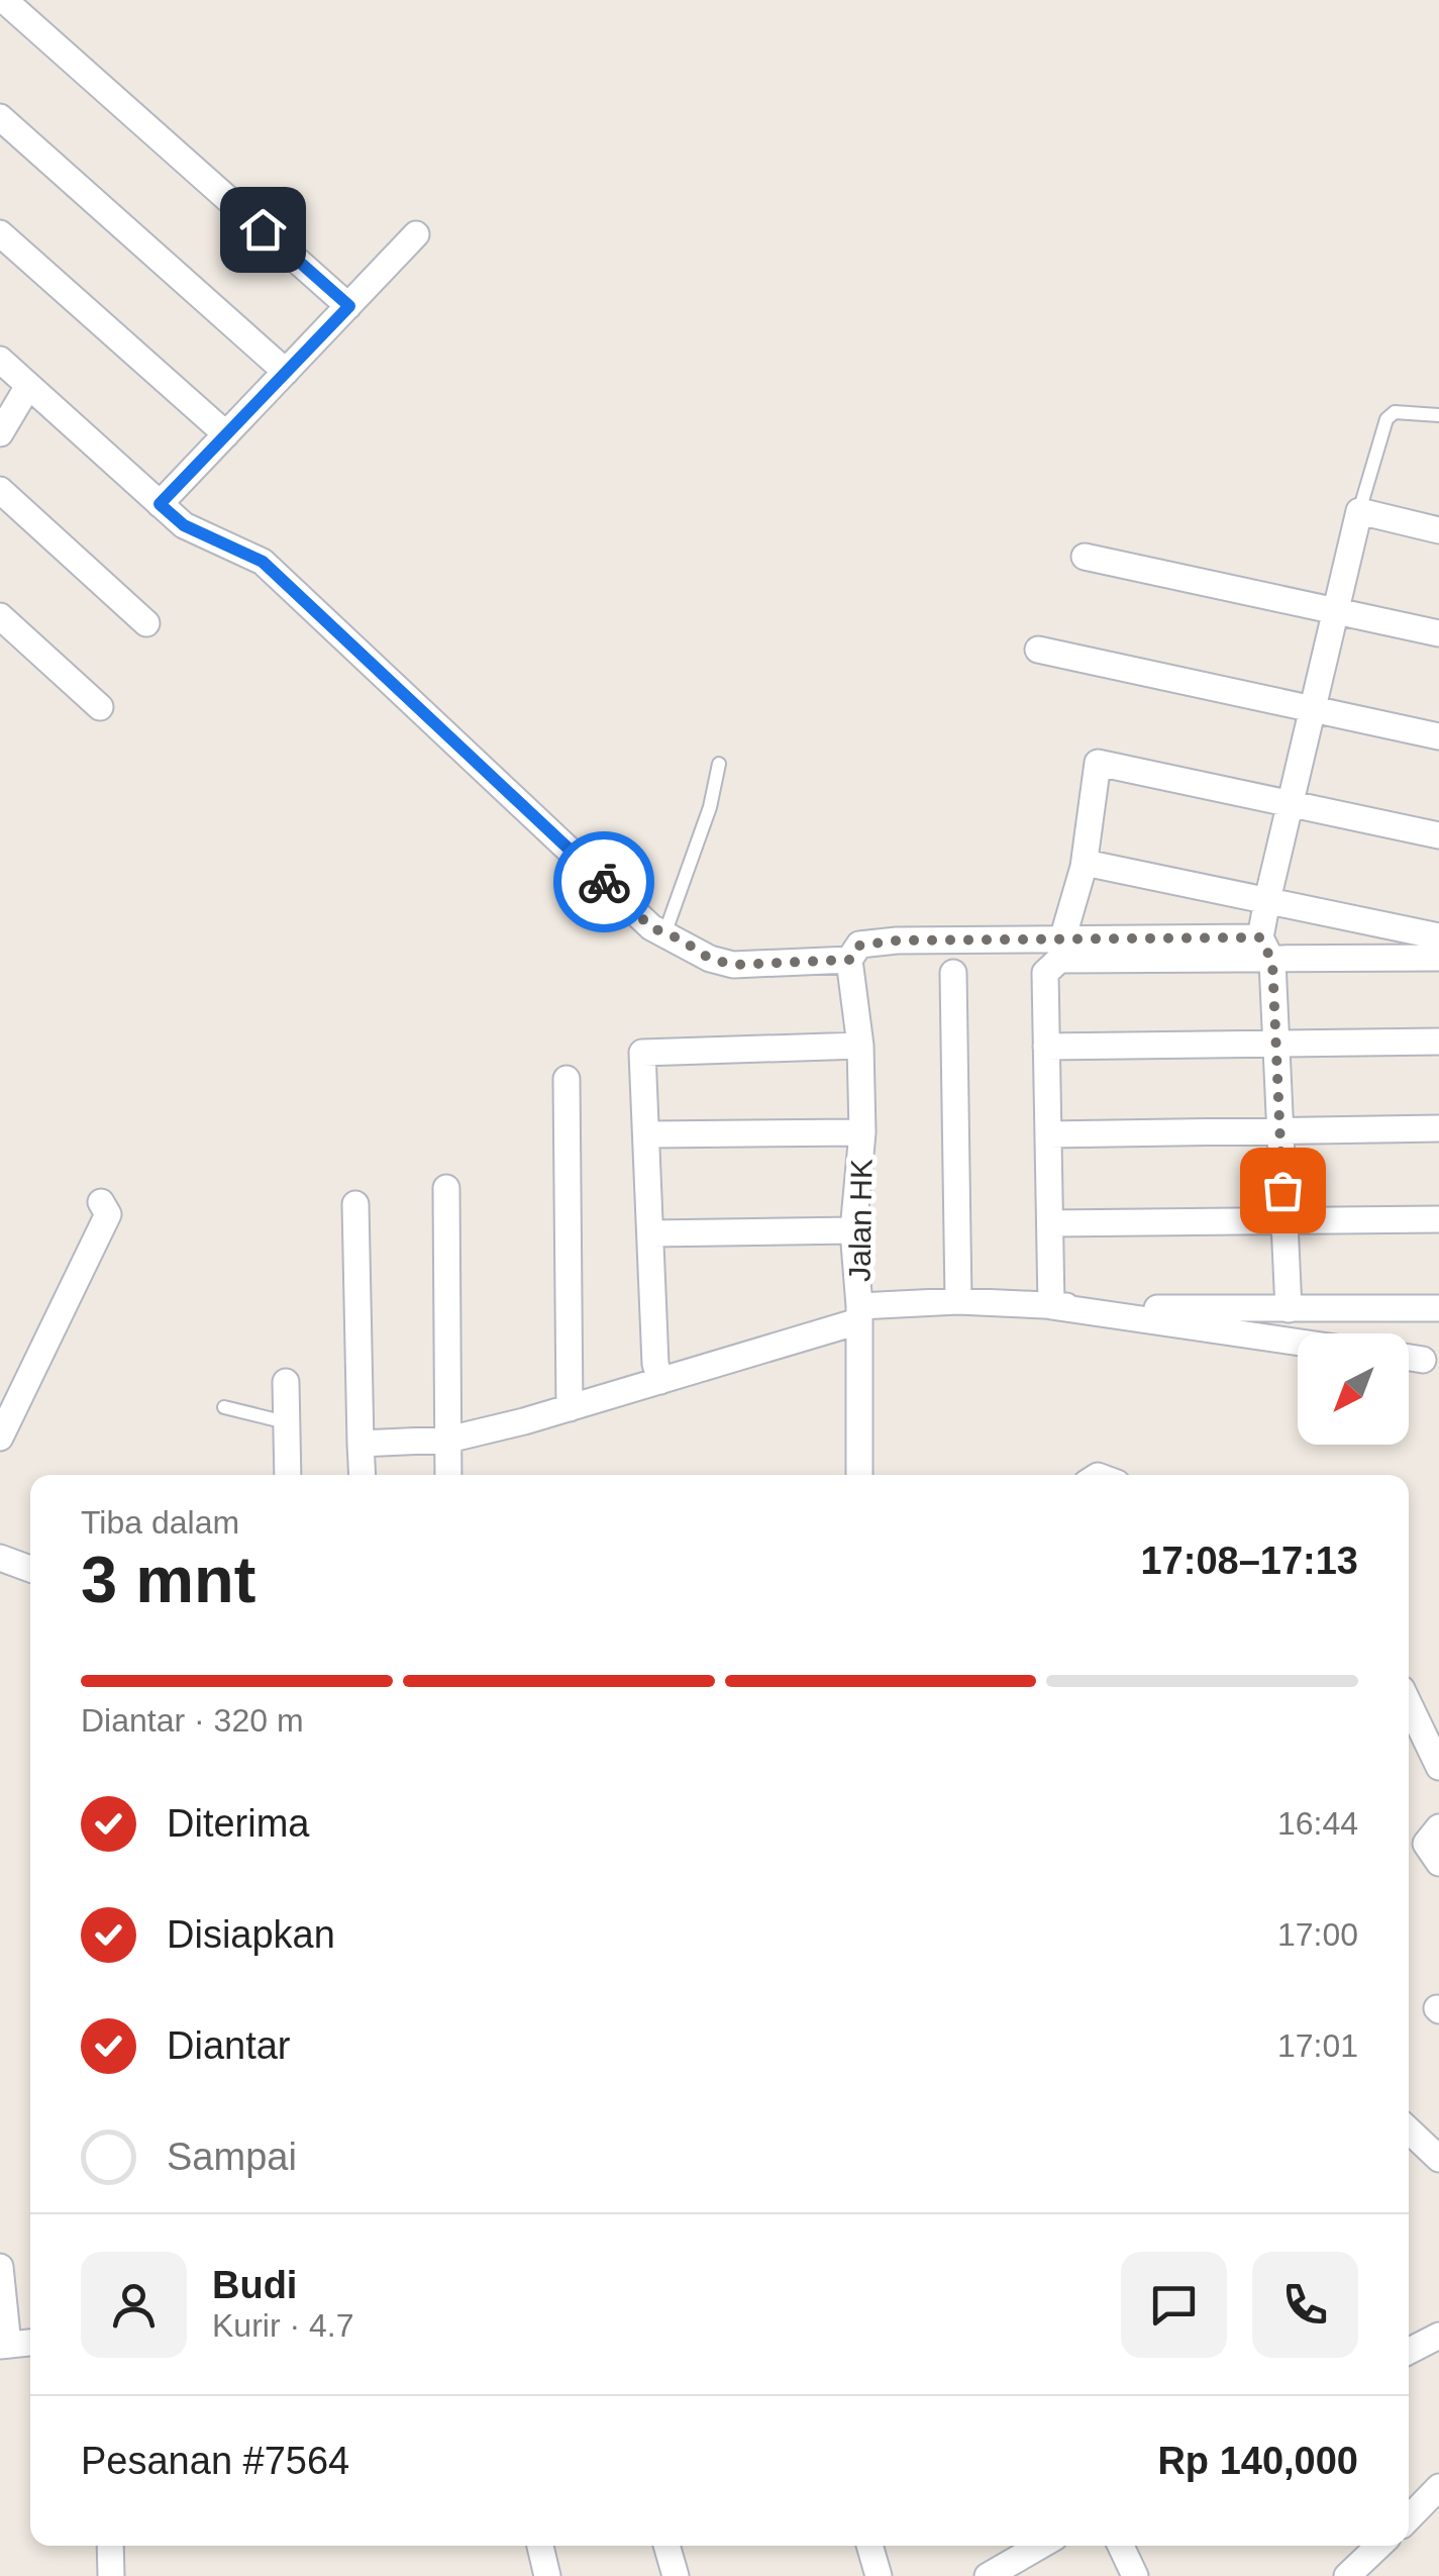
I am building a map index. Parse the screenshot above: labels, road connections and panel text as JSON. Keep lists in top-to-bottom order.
{
  "streets": {
    "street": ["Jalan HK"]
  },
  "north": "bottom left",
  "page": {
    "heading": ["3 mnt", "Tiba dalam", "17:08–17:13"],
    "panel": [
      "Budi",
      "Kurir · 4.7",
      "Pesanan #7564",
      "Rp 140,000"
    ],
    "bar": "Diantar · 320 m",
    "list": [
      ["Diterima", "16:44"],
      ["Disiapkan", "17:00"],
      ["Diantar", "17:01"],
      "Sampai"
    ]
  }
}
